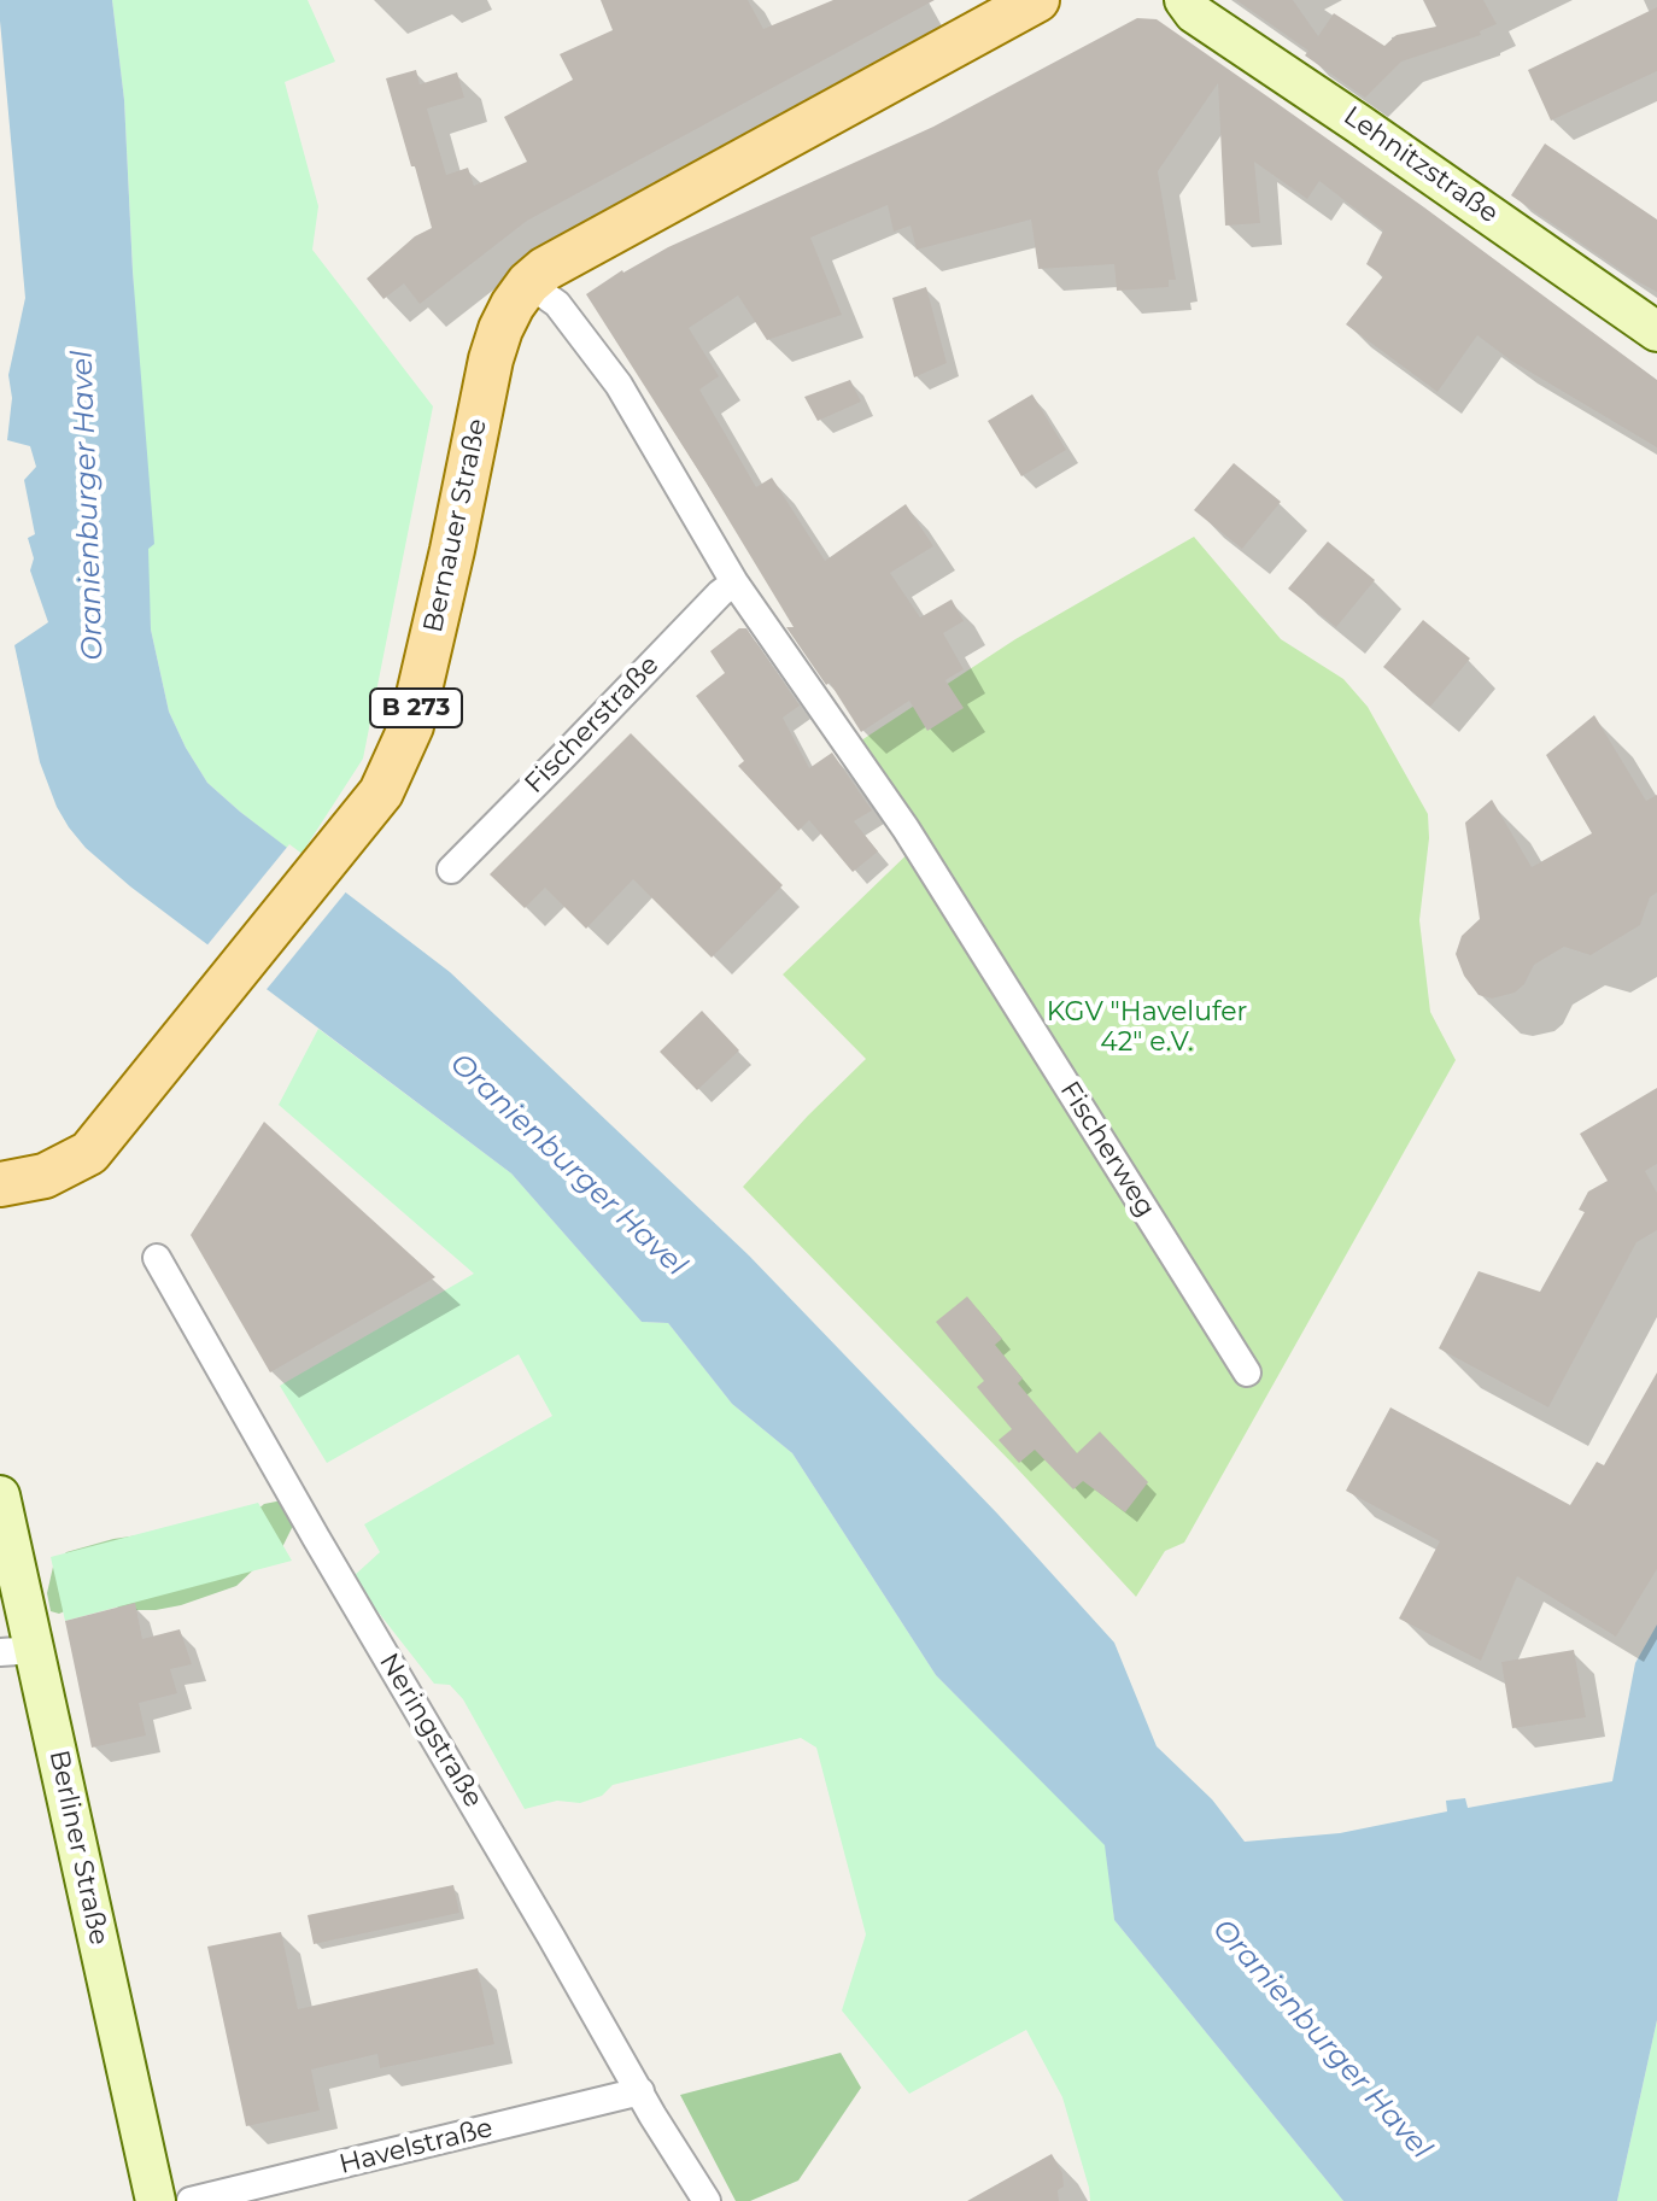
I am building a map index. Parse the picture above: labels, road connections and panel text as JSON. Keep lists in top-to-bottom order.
{
  "streets": {
    "main road": [
      "Lehnitzstraße",
      "Bernauer Straße",
      "B 273",
      "Berliner Straße"
    ],
    "street": [
      "Fischerstraße",
      "Fischerweg",
      "Neringstraße",
      "Havelstraße"
    ]
  },
  "crossings": [
    ["Fischerstraße", "Fischerweg"],
    ["Neringstraße", "Havelstraße"]
  ],
  "water": ["Oranienburger Havel"],
  "parks": ["KGV \"Havelufer 42\" e.V."]
}
